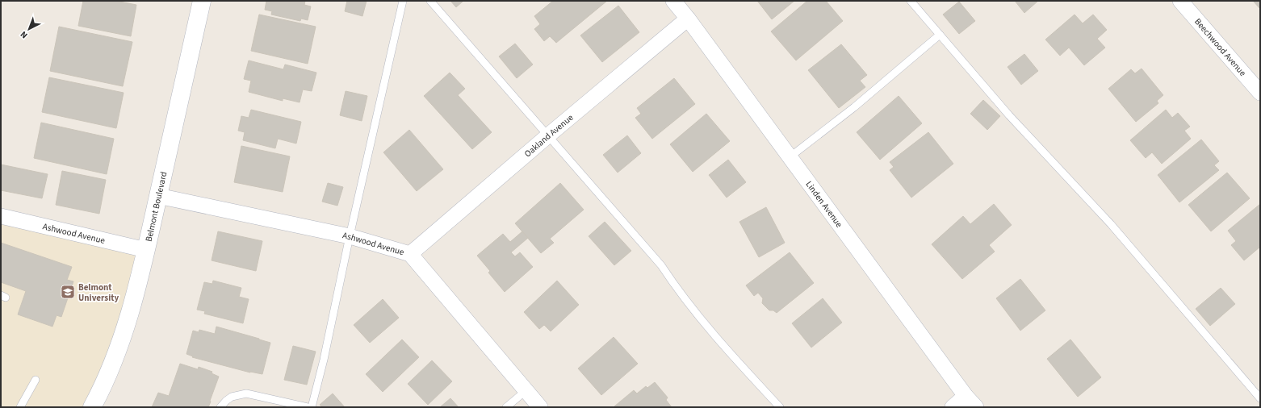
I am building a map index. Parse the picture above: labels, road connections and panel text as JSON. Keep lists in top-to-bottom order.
{
  "streets": {
    "street": [
      "Beechwood Avenue",
      "Oakland Avenue",
      "Linden Avenue",
      "Belmont Boulevard",
      "Ashwood Avenue"
    ]
  },
  "crossings": [
    ["Oakland Avenue", "Linden Avenue"],
    ["Oakland Avenue", "Ashwood Avenue"],
    ["Belmont Boulevard", "Ashwood Avenue"]
  ],
  "places": {
    "school or university": ["Belmont University"]
  },
  "north": "bottom left"
}
